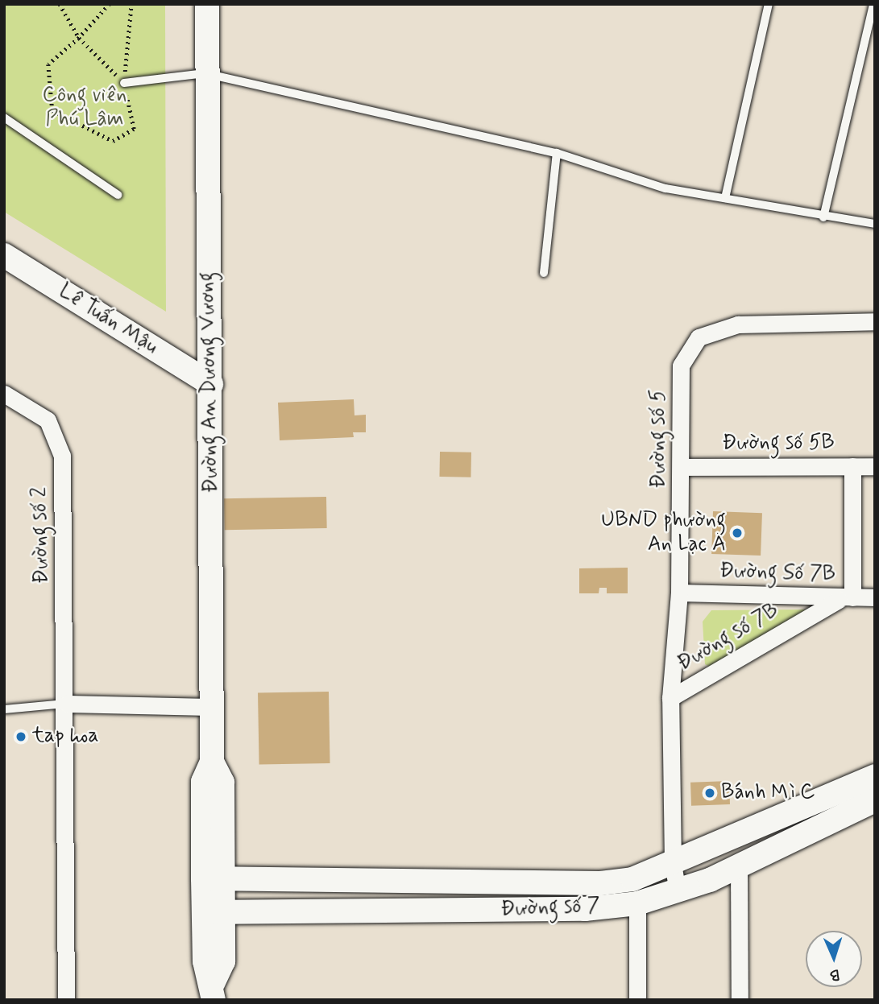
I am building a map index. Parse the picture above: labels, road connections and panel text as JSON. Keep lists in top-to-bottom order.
{
  "streets": {
    "main road": ["Lê Tuấn Mậu", "Đường An Dương Vương", "Đường số 7"],
    "street": [
      "Đường số 5",
      "Đường số 5B",
      "Đường số 2",
      "Đường Số 7B",
      "Đường số 7B"
    ]
  },
  "crossings": [
    ["Lê Tuấn Mậu", "Đường An Dương Vương"],
    ["Đường An Dương Vương", "Đường số 7"],
    ["Đường số 5", "Đường số 5B"],
    ["Đường số 5", "Đường Số 7B"],
    ["Đường số 5", "Đường số 7B"],
    ["Đường số 5", "Đường số 7"],
    ["Đường Số 7B", "Đường số 7B"]
  ],
  "parks": ["Công viên Phú Lâm"],
  "places": ["UBND phường An Lạc A", "tap hoa", "Bánh Mì C"],
  "north": "bottom"
}
